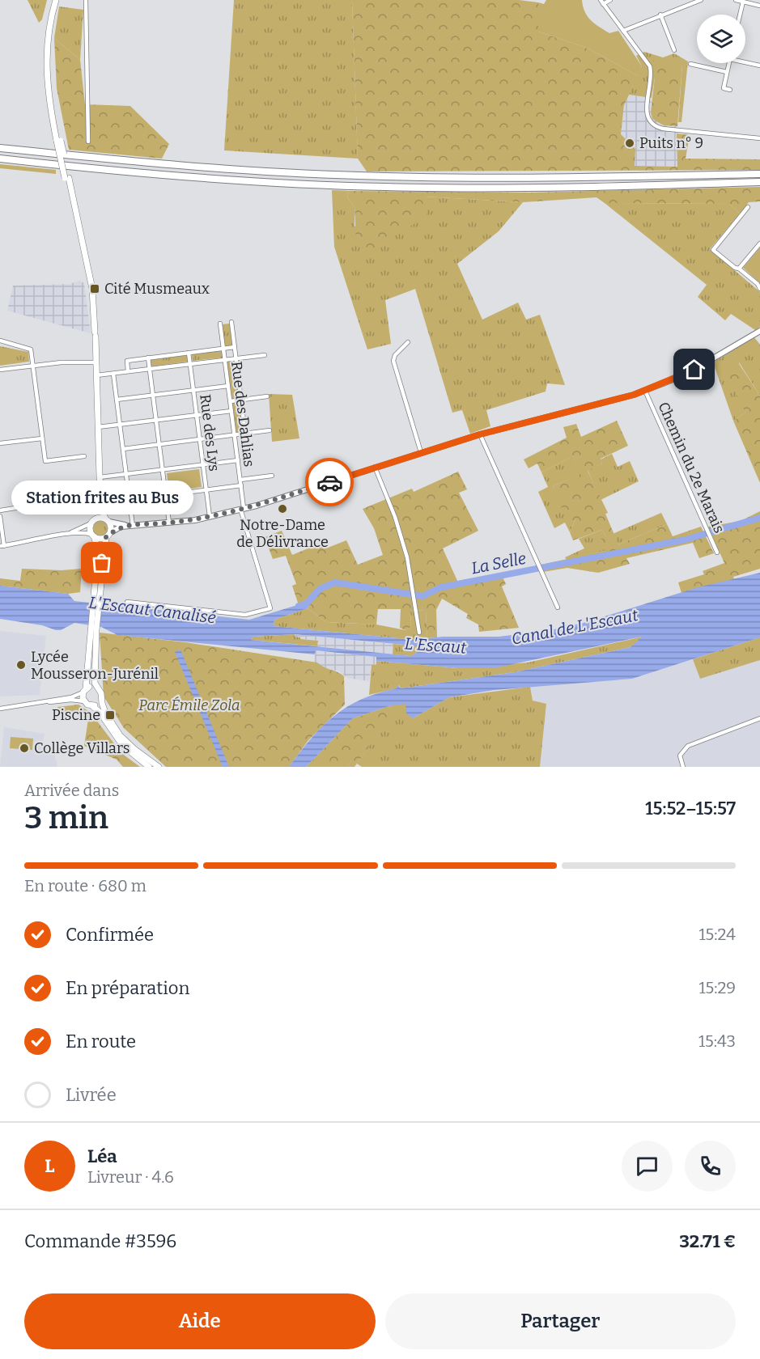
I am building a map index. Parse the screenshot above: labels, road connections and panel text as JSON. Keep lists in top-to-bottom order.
{
  "streets": {
    "street": ["Rue des Dahlias", "Rue des Lys", "Chemin du 2e Marais"]
  },
  "water": [
    "La Selle",
    "L'Escaut Canalisé",
    "Canal de L'Escaut",
    "L'Escaut"
  ],
  "parks": ["Parc Émile Zola"],
  "places": {
    "other": [
      "Puits n° 9",
      "Notre-Dame de Délivrance",
      "Station frites au Bus",
      "Lycée Mousseron-Jurénil",
      "Collège Villars"
    ],
    "transit": ["Cité Musmeaux", "Piscine"]
  },
  "page": {
    "bubble": "Station frites au Bus",
    "heading": ["3 min", "Arrivée dans", "15:52–15:57"],
    "panel": [
      "Léa",
      "Livreur · 4.6",
      "Commande #3596",
      "32.71 €"
    ],
    "bar": "En route · 680 m",
    "list": [
      ["Confirmée", "15:24"],
      ["En préparation", "15:29"],
      ["En route", "15:43"],
      "Livrée"
    ],
    "round": "L",
    "buttons": ["Aide", "Partager"]
  }
}
